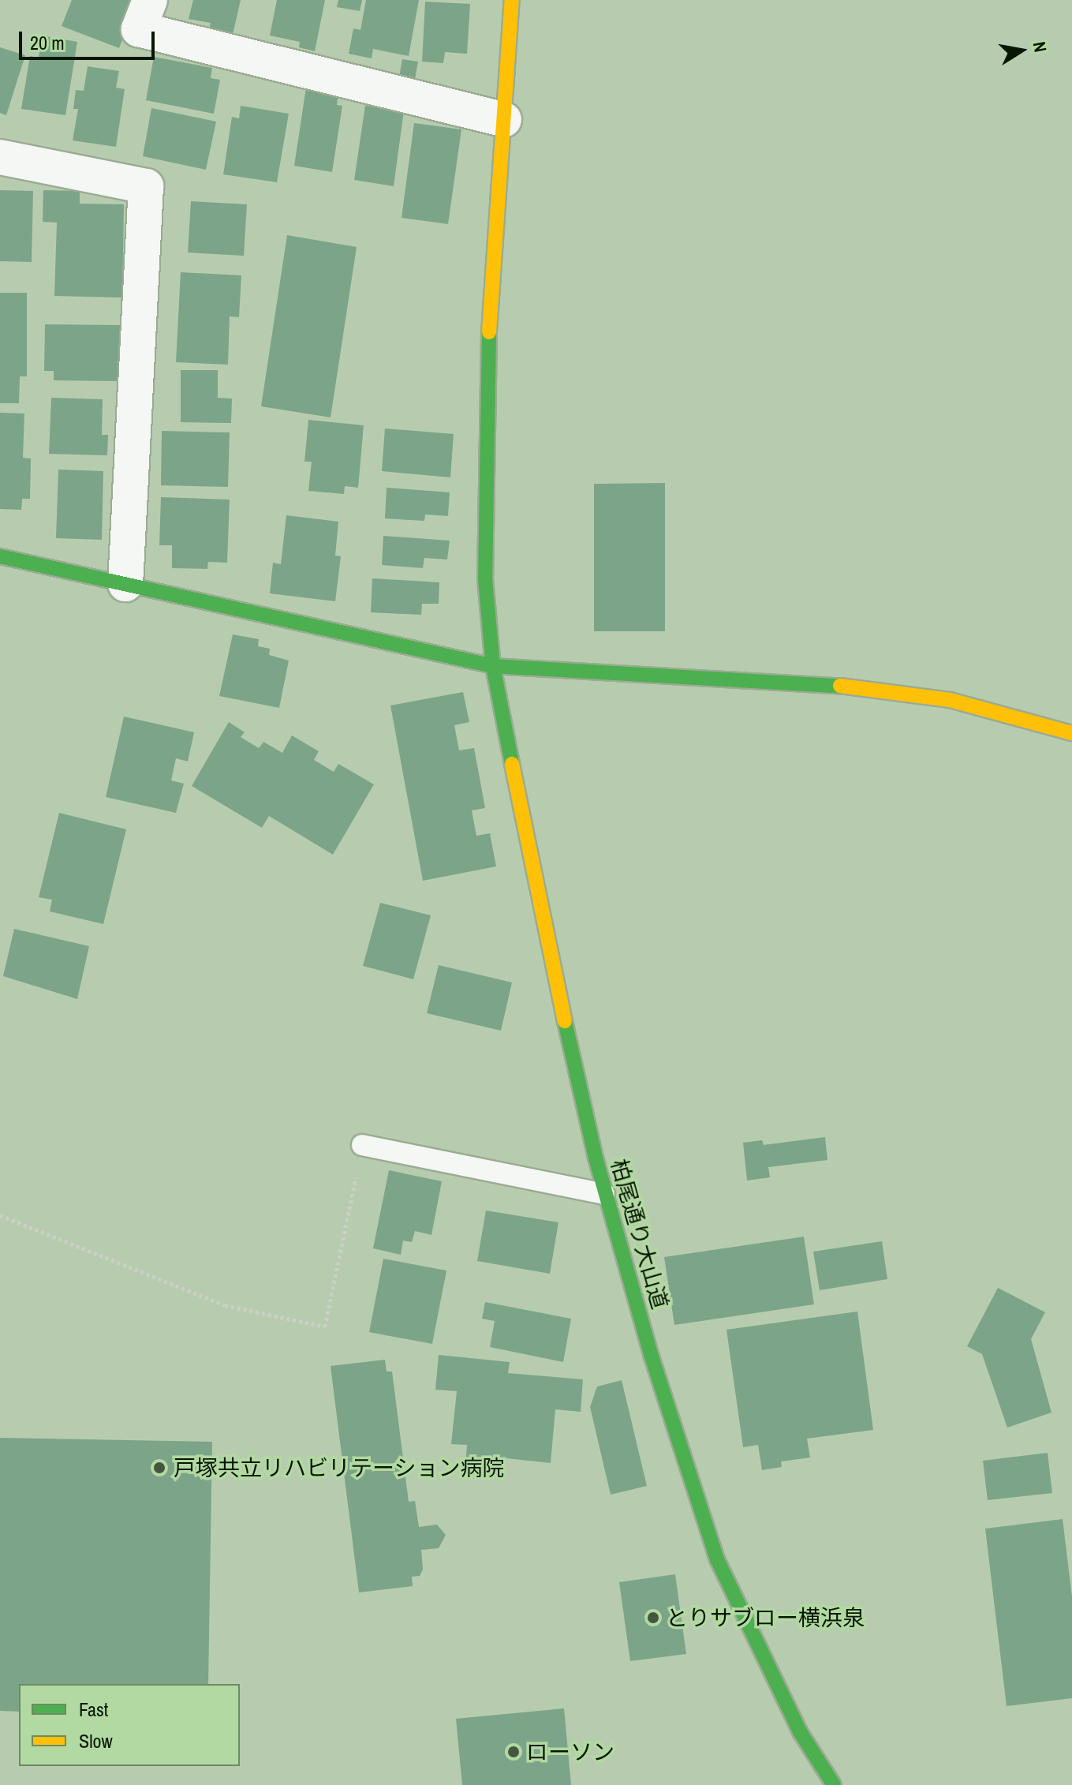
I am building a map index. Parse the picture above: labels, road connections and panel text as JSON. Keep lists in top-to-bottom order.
{
  "streets": {
    "street": ["柏尾通り大山道"]
  },
  "places": ["戸塚共立リハビリテーション病院", "とりサブロー横浜泉", "ローソン"],
  "legend": ["Fast", "Slow"],
  "scale_bar": "20 m",
  "north": "right"
}
